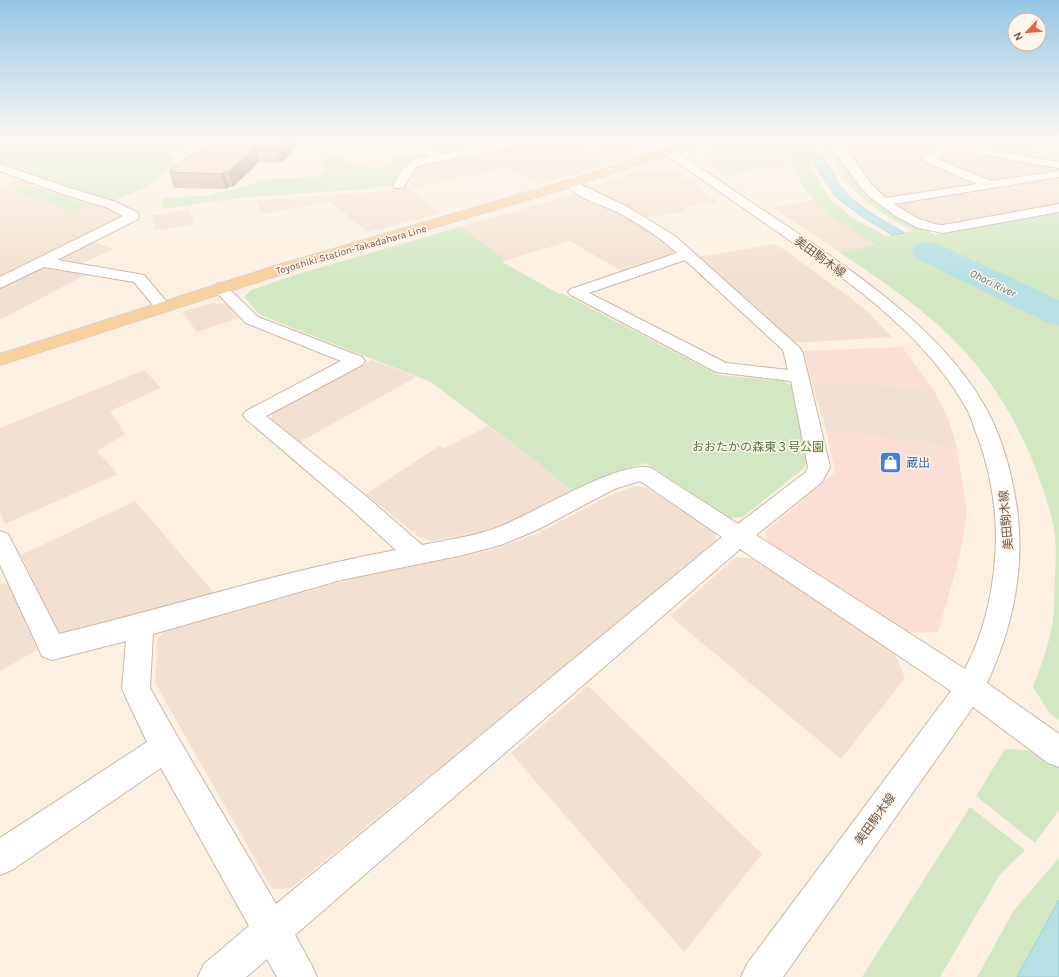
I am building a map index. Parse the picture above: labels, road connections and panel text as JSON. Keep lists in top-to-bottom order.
{
  "streets": {
    "main road": ["Toyoshiki Station-Takadahara Line"],
    "street": ["美田駒木線"]
  },
  "water": ["Ohori River"],
  "parks": ["おおたかの森東３号公園"],
  "places": {
    "shop": ["蔵出"]
  },
  "north": "bottom left"
}
